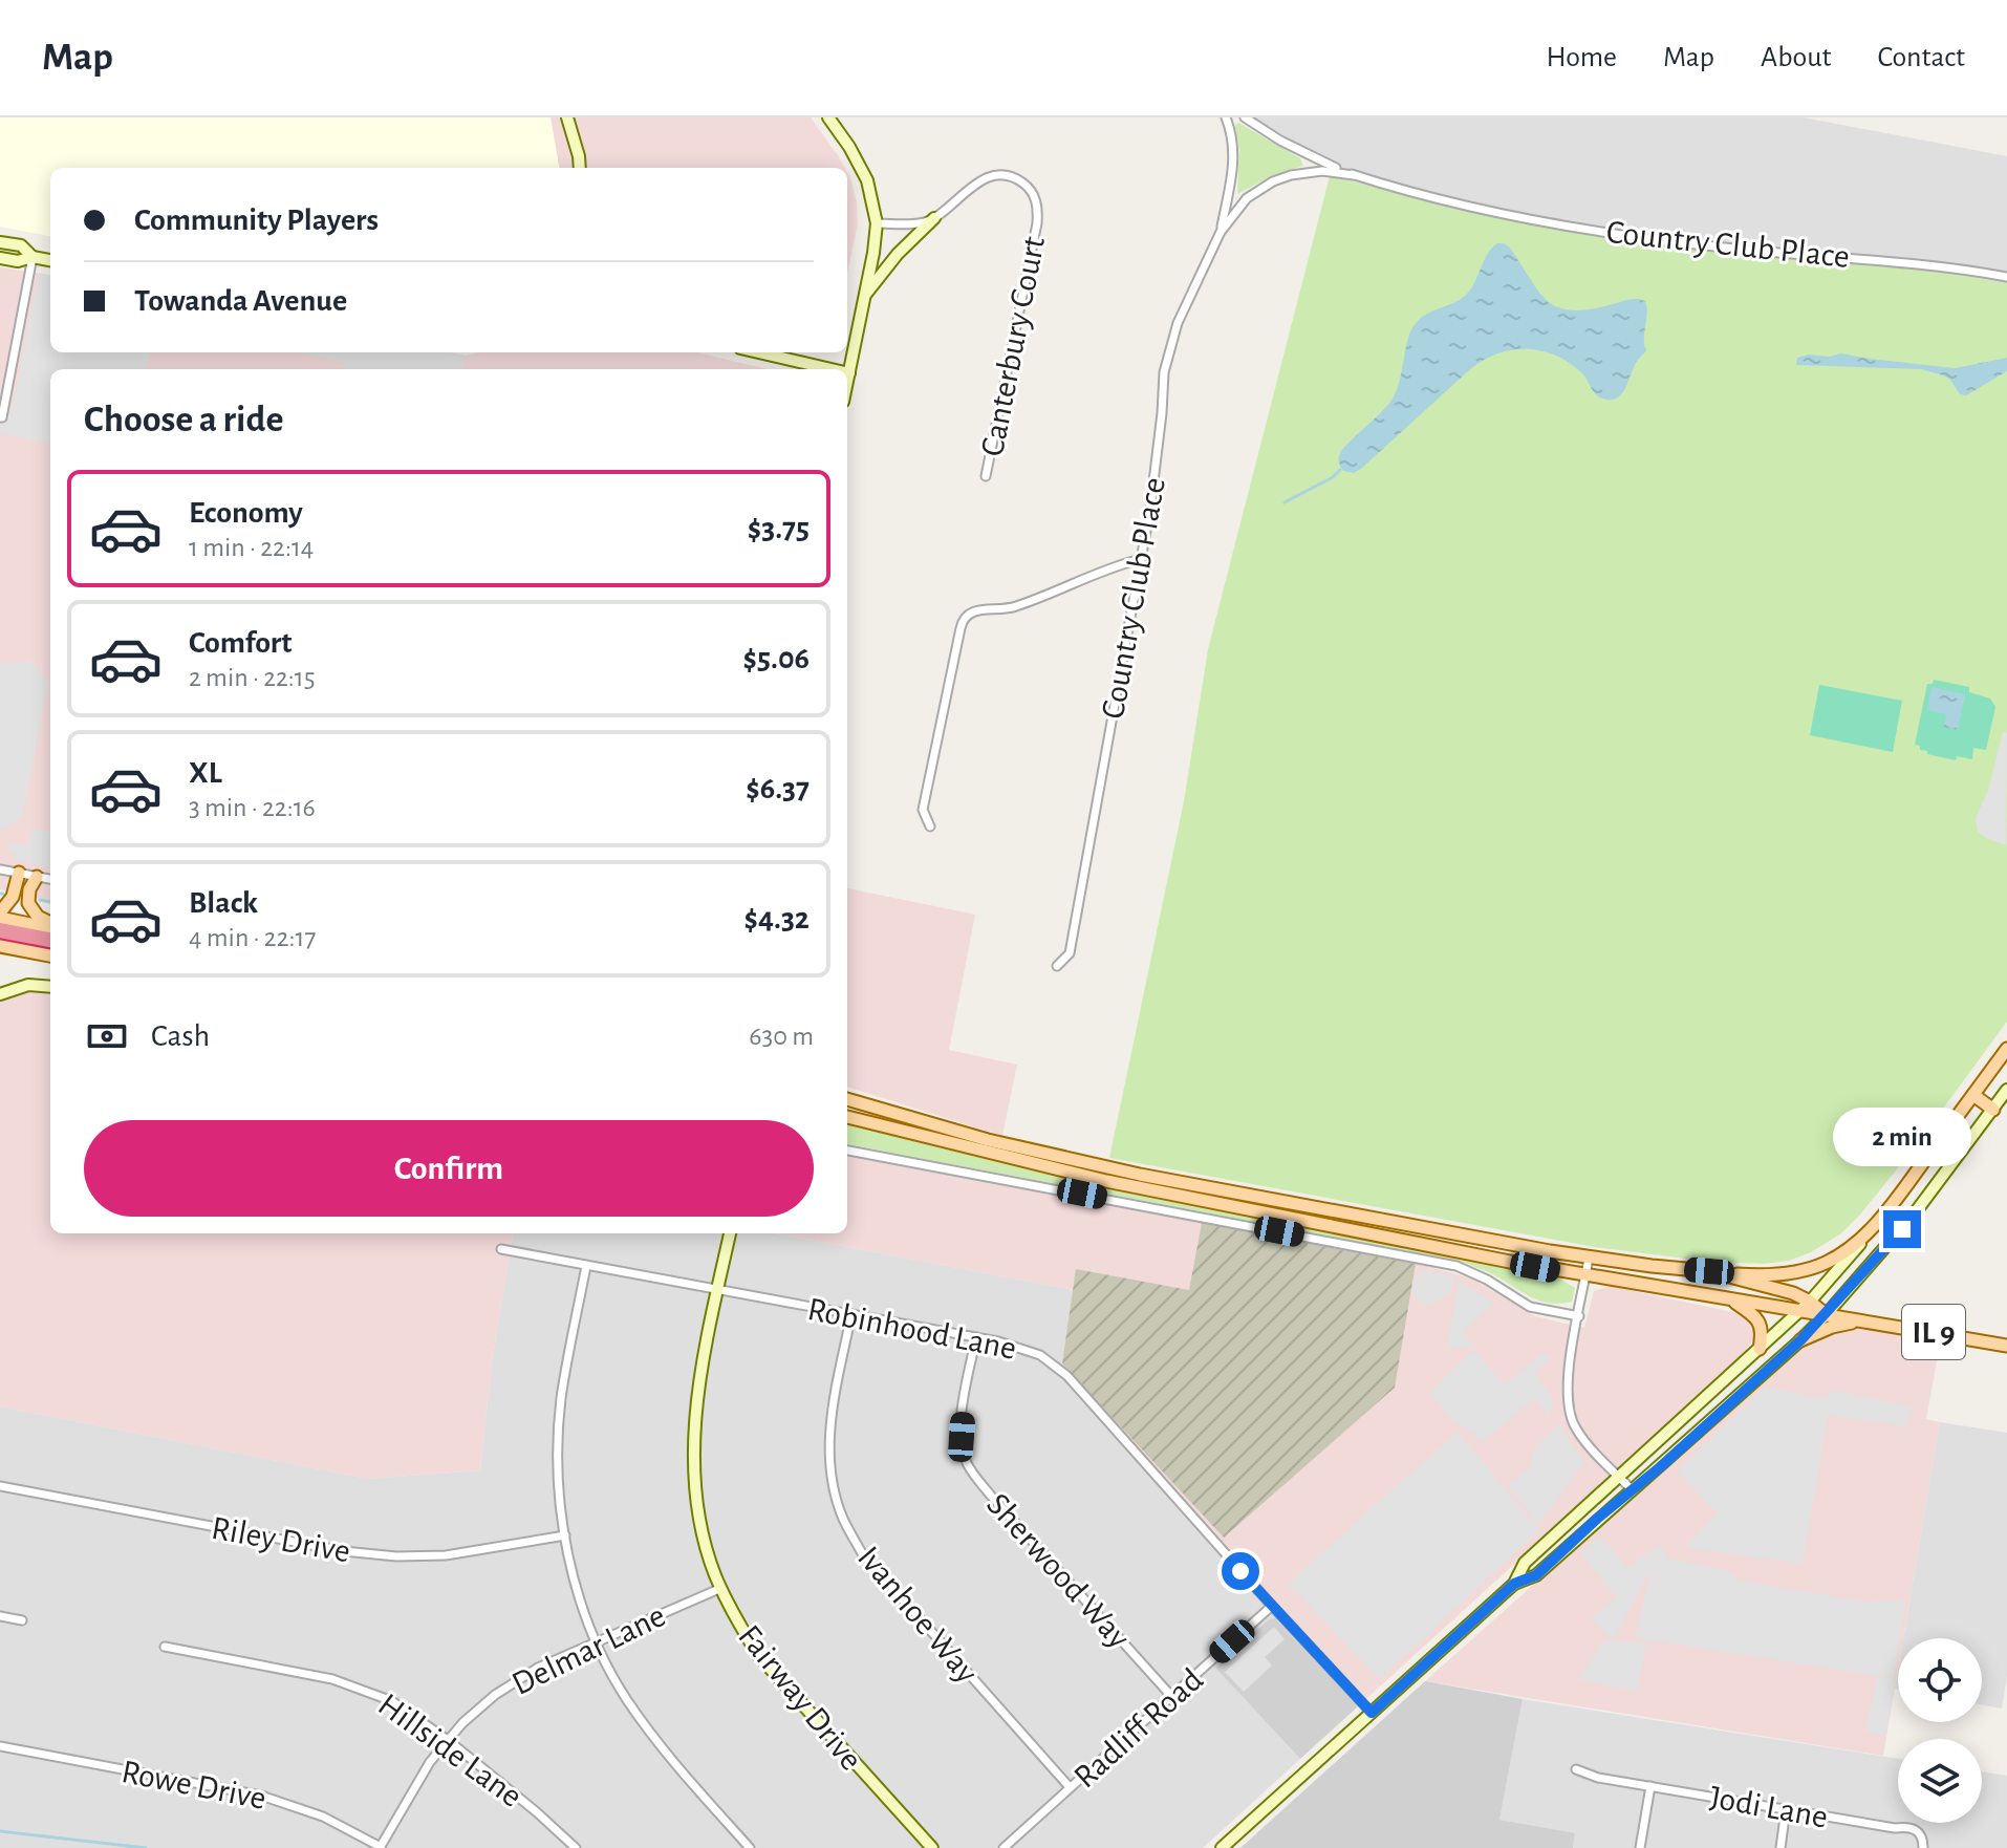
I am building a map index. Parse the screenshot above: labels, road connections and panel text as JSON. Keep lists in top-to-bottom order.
{
  "streets": {
    "main road": ["IL 9", "Fairway Drive"],
    "street": [
      "Country Club Place",
      "Canterbury Court",
      "Robinhood Lane",
      "Riley Drive",
      "Sherwood Way",
      "Ivanhoe Way",
      "Delmar Lane",
      "Radliff Road",
      "Hillside Lane",
      "Rowe Drive",
      "Jodi Lane"
    ]
  },
  "crossings": [
    ["Robinhood Lane", "Sherwood Way"],
    ["Robinhood Lane", "Ivanhoe Way"],
    ["Robinhood Lane", "Fairway Drive"],
    ["Robinhood Lane", "Radliff Road"],
    ["Sherwood Way", "Radliff Road"],
    ["Ivanhoe Way", "Radliff Road"],
    ["Delmar Lane", "Fairway Drive"],
    ["Delmar Lane", "Hillside Lane"],
    ["Delmar Lane", "Rowe Drive"]
  ],
  "page": {
    "header": "Map",
    "nav": [
      "Home",
      "Map",
      "About",
      "Contact"
    ],
    "banner": ["Community Players", "Towanda Avenue"],
    "heading": "Choose a ride",
    "list": [
      {
        "name": "Economy",
        "note": "1 min · 22:14",
        "value": "$3.75"
      },
      {
        "name": "Comfort",
        "note": "2 min · 22:15",
        "value": "$5.06"
      },
      {
        "name": "XL",
        "note": "3 min · 22:16",
        "value": "$6.37"
      },
      {
        "name": "Black",
        "note": "4 min · 22:17",
        "value": "$4.32"
      }
    ],
    "pay": ["Cash", "630 m"],
    "buttons": "Confirm",
    "bubble": "2 min"
  }
}
